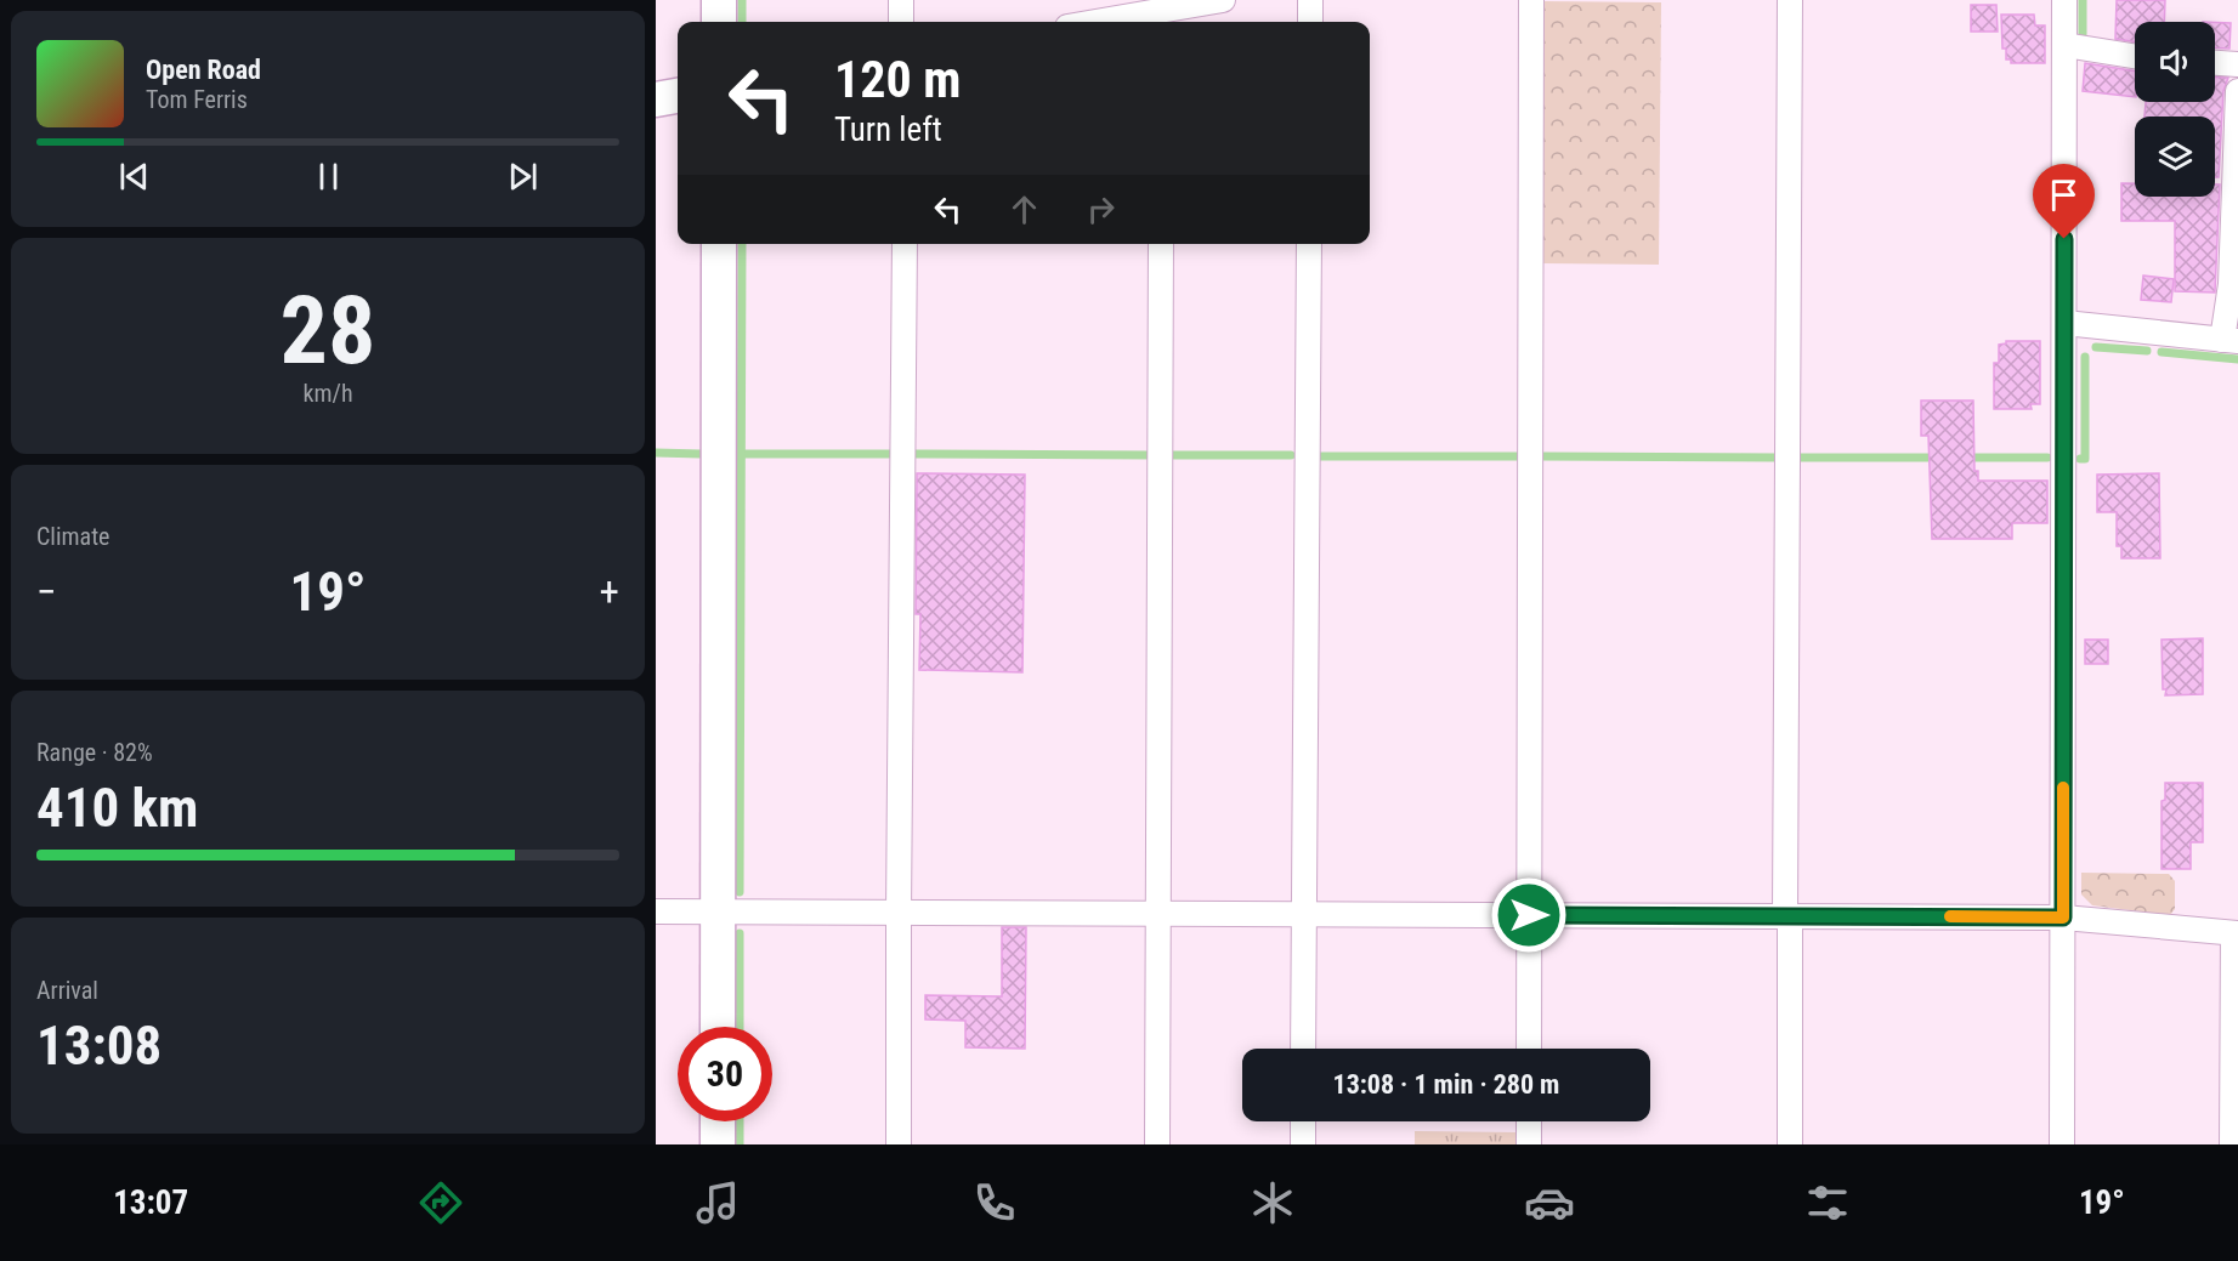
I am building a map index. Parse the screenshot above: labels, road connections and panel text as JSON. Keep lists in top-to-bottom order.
{
  "page": {
    "turn": ["120 m", "Turn left"],
    "song": ["Open Road", "Tom Ferris"],
    "tile": [
      ["28", "km/h"],
      "Climate",
      ["Range · 82%", "410 km"],
      ["Arrival", "13:08"]
    ],
    "heat": ["−", "19°", "+"],
    "limit": "30",
    "trip": "13:08 · 1 min · 280 m",
    "tabs": ["13:07", "19°"]
  }
}
